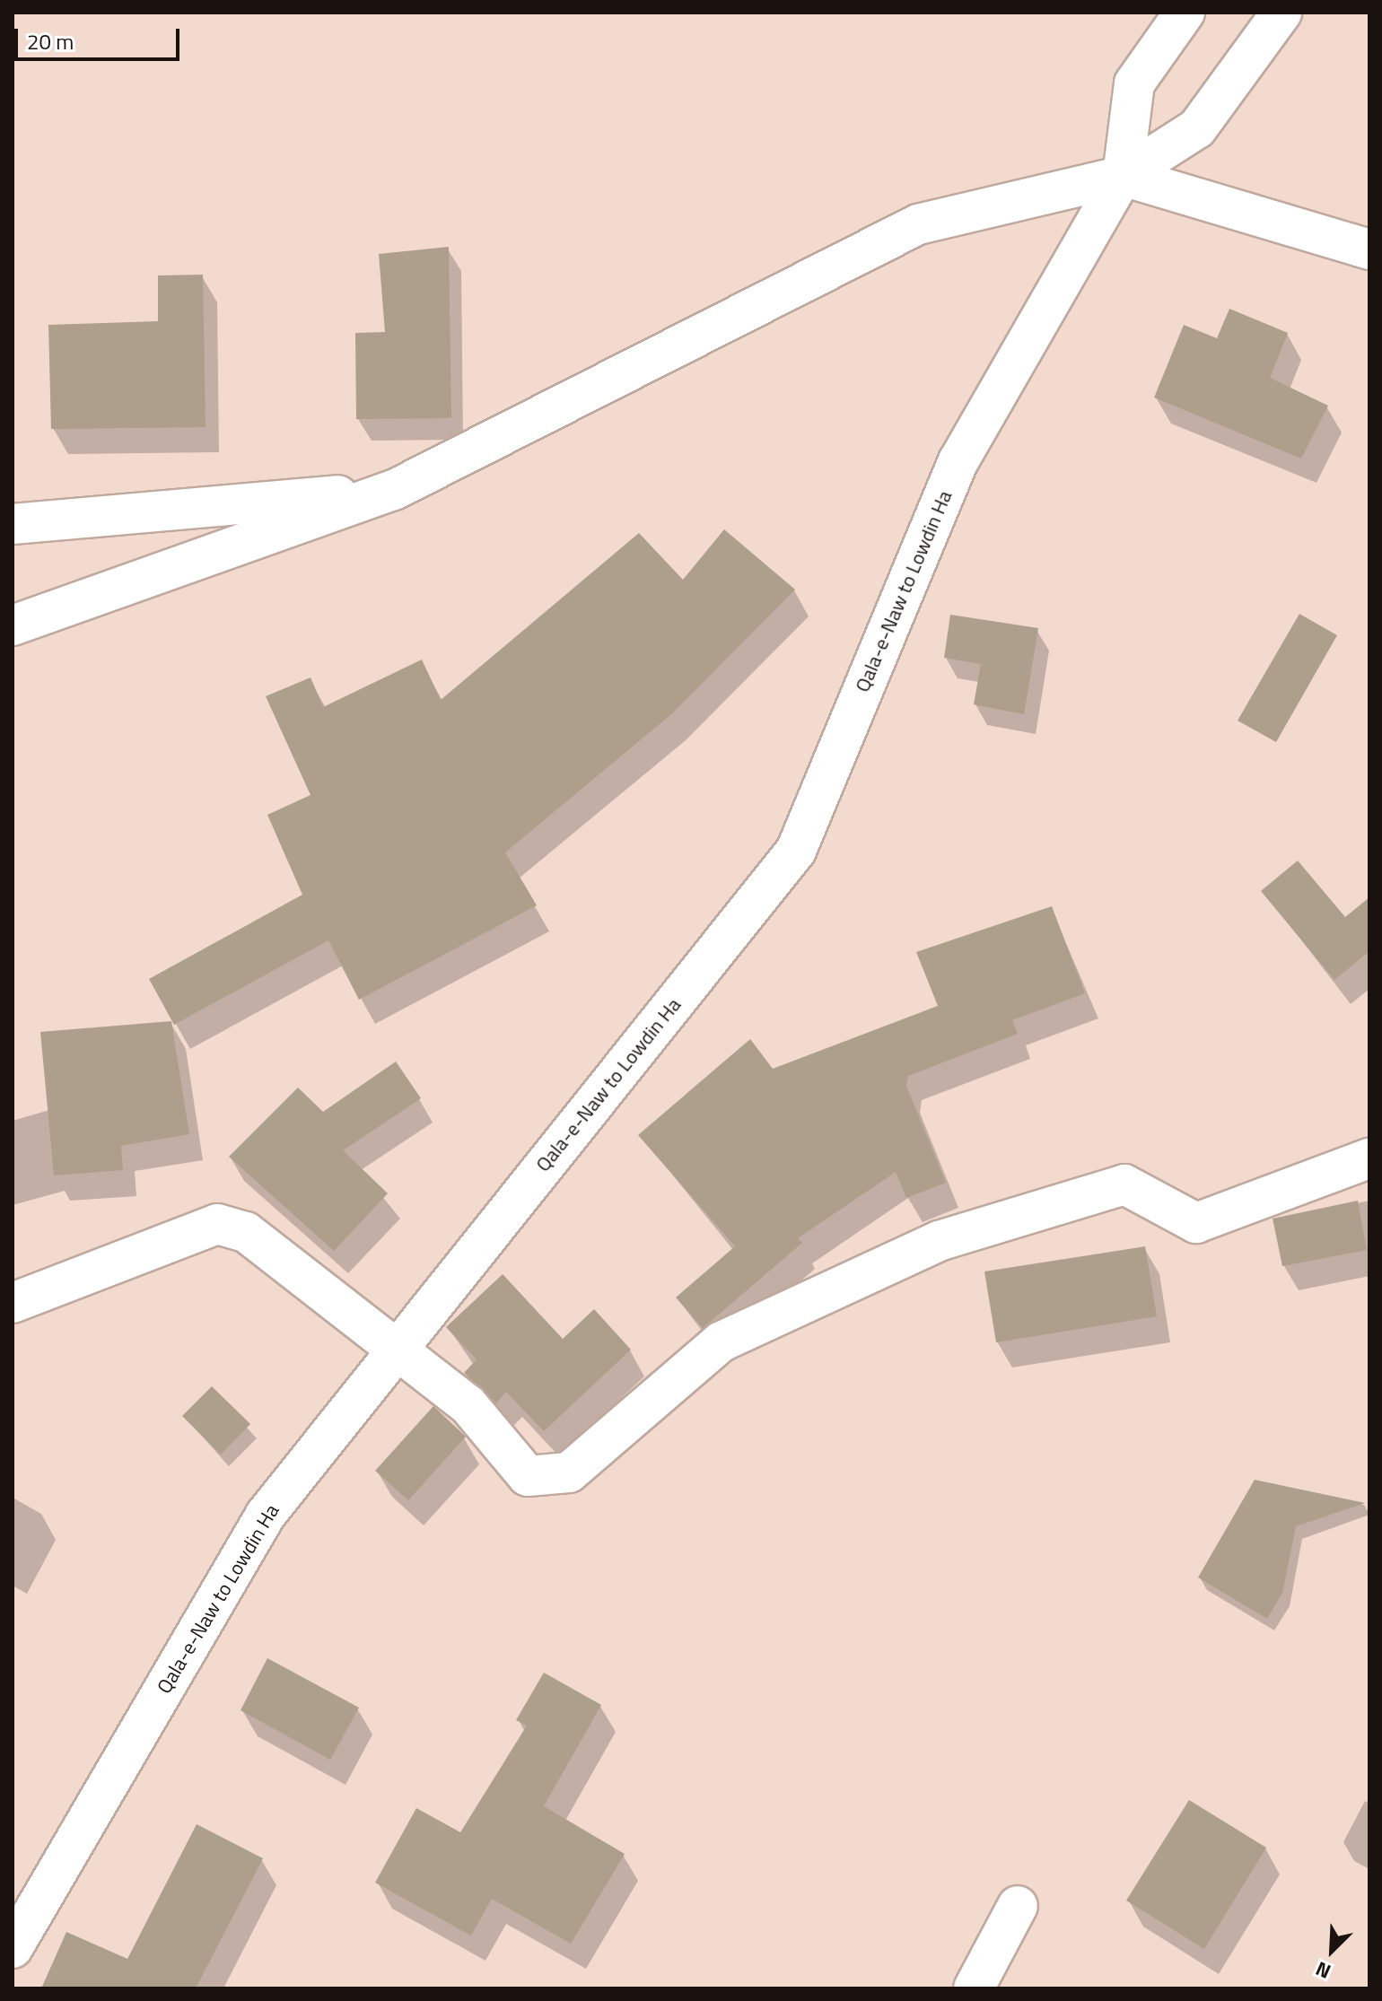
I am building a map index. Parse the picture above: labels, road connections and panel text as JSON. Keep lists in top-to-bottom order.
{
  "streets": {
    "street": ["Qala-e-Naw to Lowdin Ha"]
  },
  "scale_bar": "20 m",
  "north": "bottom left"
}
